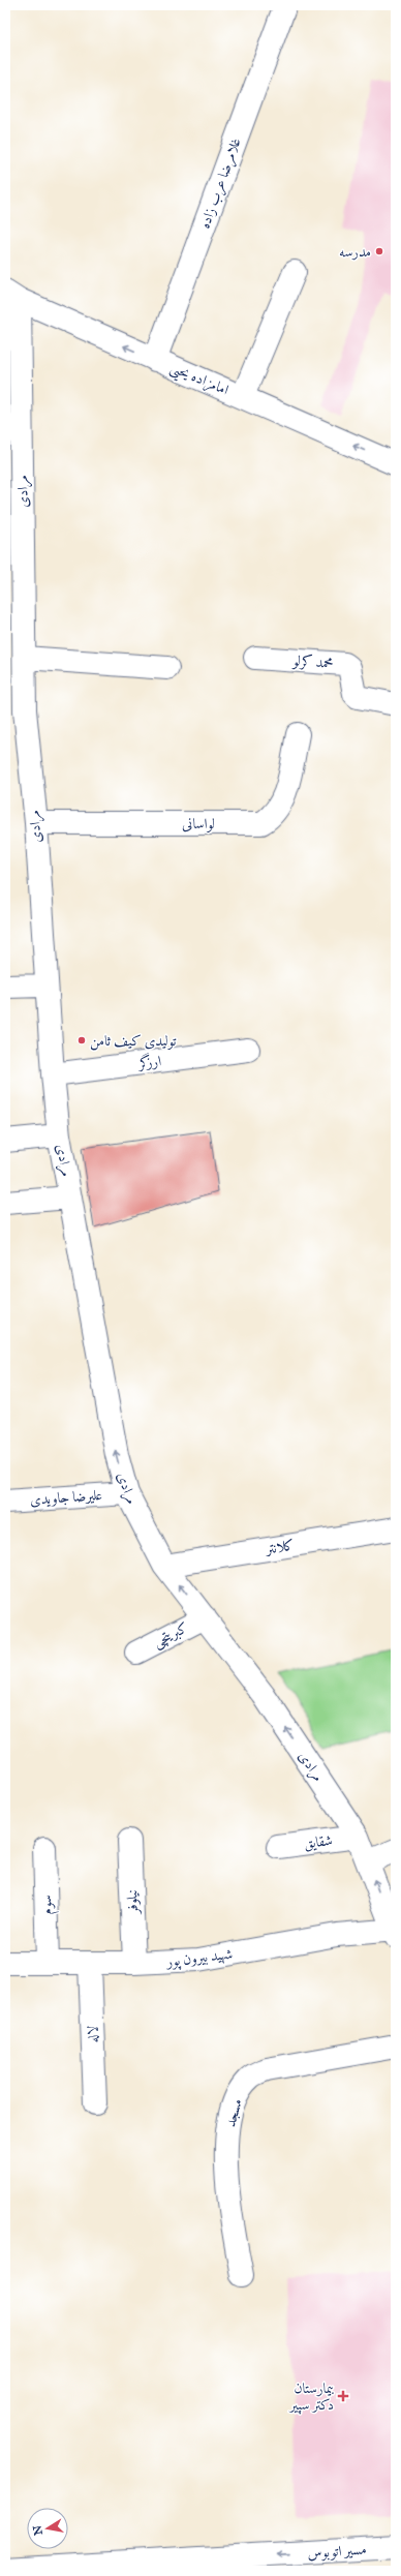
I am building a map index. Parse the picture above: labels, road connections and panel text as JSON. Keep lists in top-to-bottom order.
{
  "streets": {
    "street": [
      "غلامرضا عرب زاده",
      "امامزاده یحیی",
      "مرادی",
      "محمد کرلو",
      "لواسانی",
      "ارزگر",
      "علیرضا جاویدی",
      "کلانتر",
      "کبریتچی",
      "شقایق",
      "نیلوفر",
      "سوم",
      "شهید بیرون پور",
      "لاله",
      "مسجد",
      "مسیر اتوبوس"
    ]
  },
  "crossings": [
    ["غلامرضا عرب زاده", "امامزاده یحیی"],
    ["امامزاده یحیی", "مرادی"],
    ["مرادی", "لواسانی"],
    ["مرادی", "ارزگر"],
    ["مرادی", "علیرضا جاویدی"],
    ["مرادی", "کلانتر"],
    ["مرادی", "کبریتچی"],
    ["مرادی", "شقایق"],
    ["مرادی", "شهید بیرون پور"],
    ["نیلوفر", "شهید بیرون پور"],
    ["سوم", "شهید بیرون پور"],
    ["شهید بیرون پور", "لاله"]
  ],
  "one_way": ["امامزاده یحیی", "مرادی", "مسیر اتوبوس"],
  "places": {
    "other": ["مدرسه", "تولیدی کیف ثامن"],
    "health": ["بیمارستان دکتر سپیر"]
  },
  "north": "left"
}
